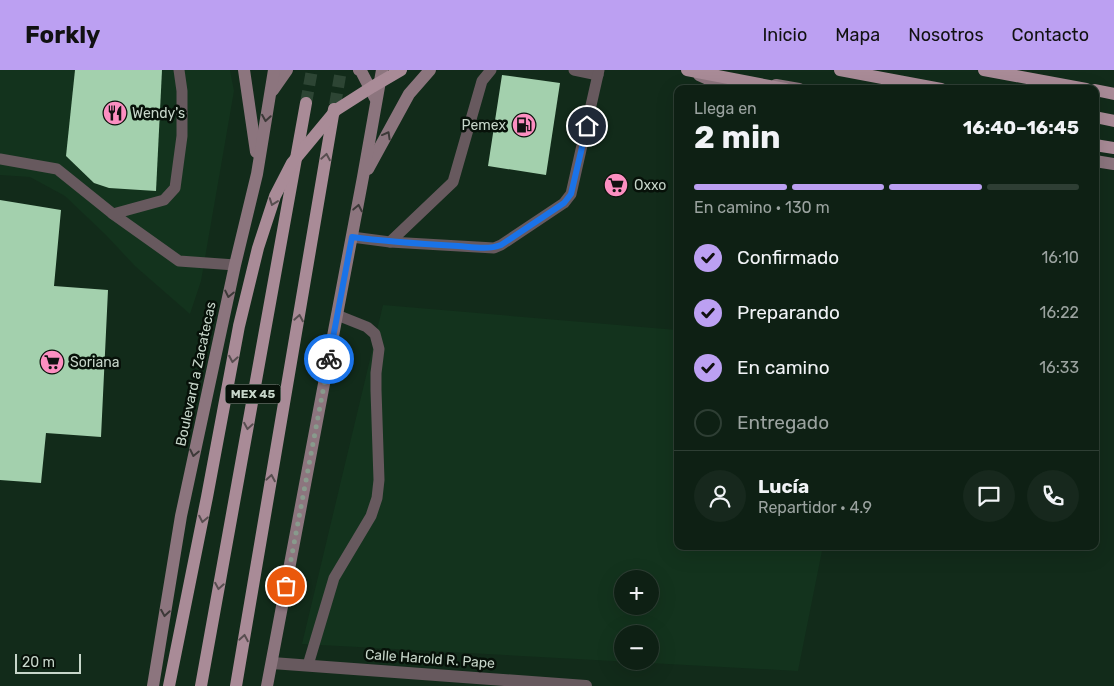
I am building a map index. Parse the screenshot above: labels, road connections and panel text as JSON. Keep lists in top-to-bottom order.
{
  "streets": {
    "main road": ["Boulevard a Zacatecas", "MEX 45"],
    "street": ["Calle Harold R. Pape"]
  },
  "places": {
    "restaurant": ["Wendy's"],
    "fuel station": ["Pemex"],
    "supermarket": ["Oxxo", "Soriana"]
  },
  "scale_bar": "20 m",
  "page": {
    "header": "Forkly",
    "nav": [
      "Inicio",
      "Mapa",
      "Nosotros",
      "Contacto"
    ],
    "heading": ["2 min", "Llega en", "16:40–16:45"],
    "panel": ["Lucía", "Repartidor · 4.9"],
    "bar": "En camino · 130 m",
    "list": [
      ["Confirmado", "16:10"],
      ["Preparando", "16:22"],
      ["En camino", "16:33"],
      "Entregado"
    ],
    "map_buttons": ["+", "−"],
    "scale": "20 m"
  }
}
